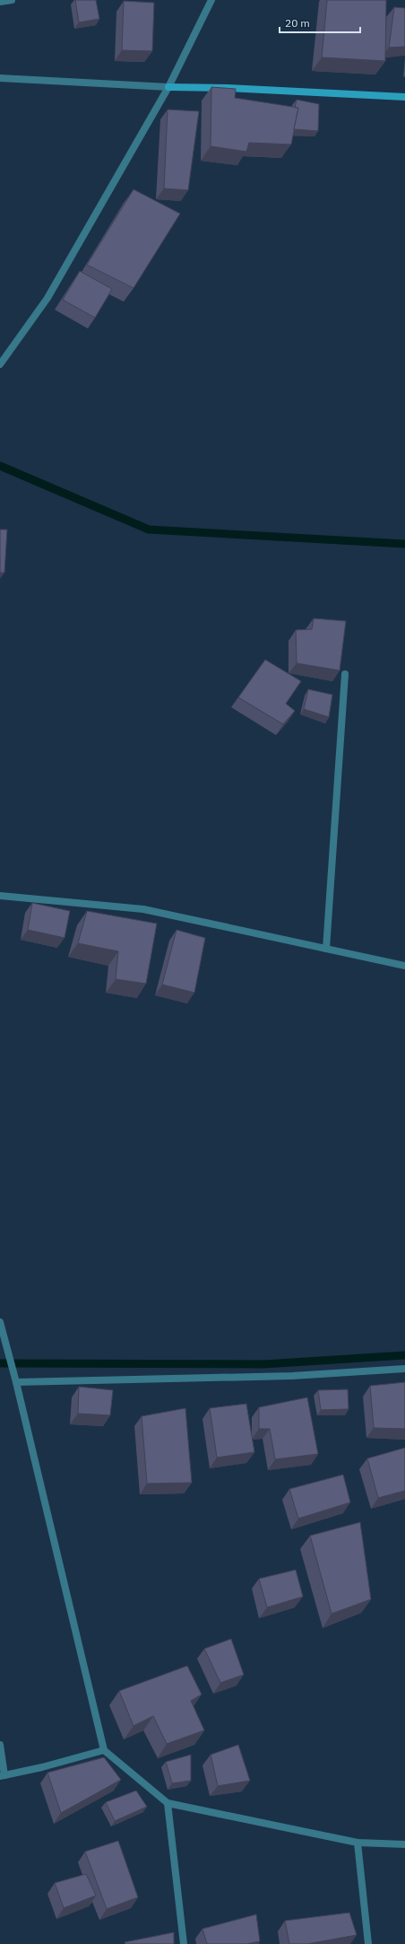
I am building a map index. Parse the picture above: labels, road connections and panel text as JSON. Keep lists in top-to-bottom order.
{
  "scale_bar": "20 m"
}
